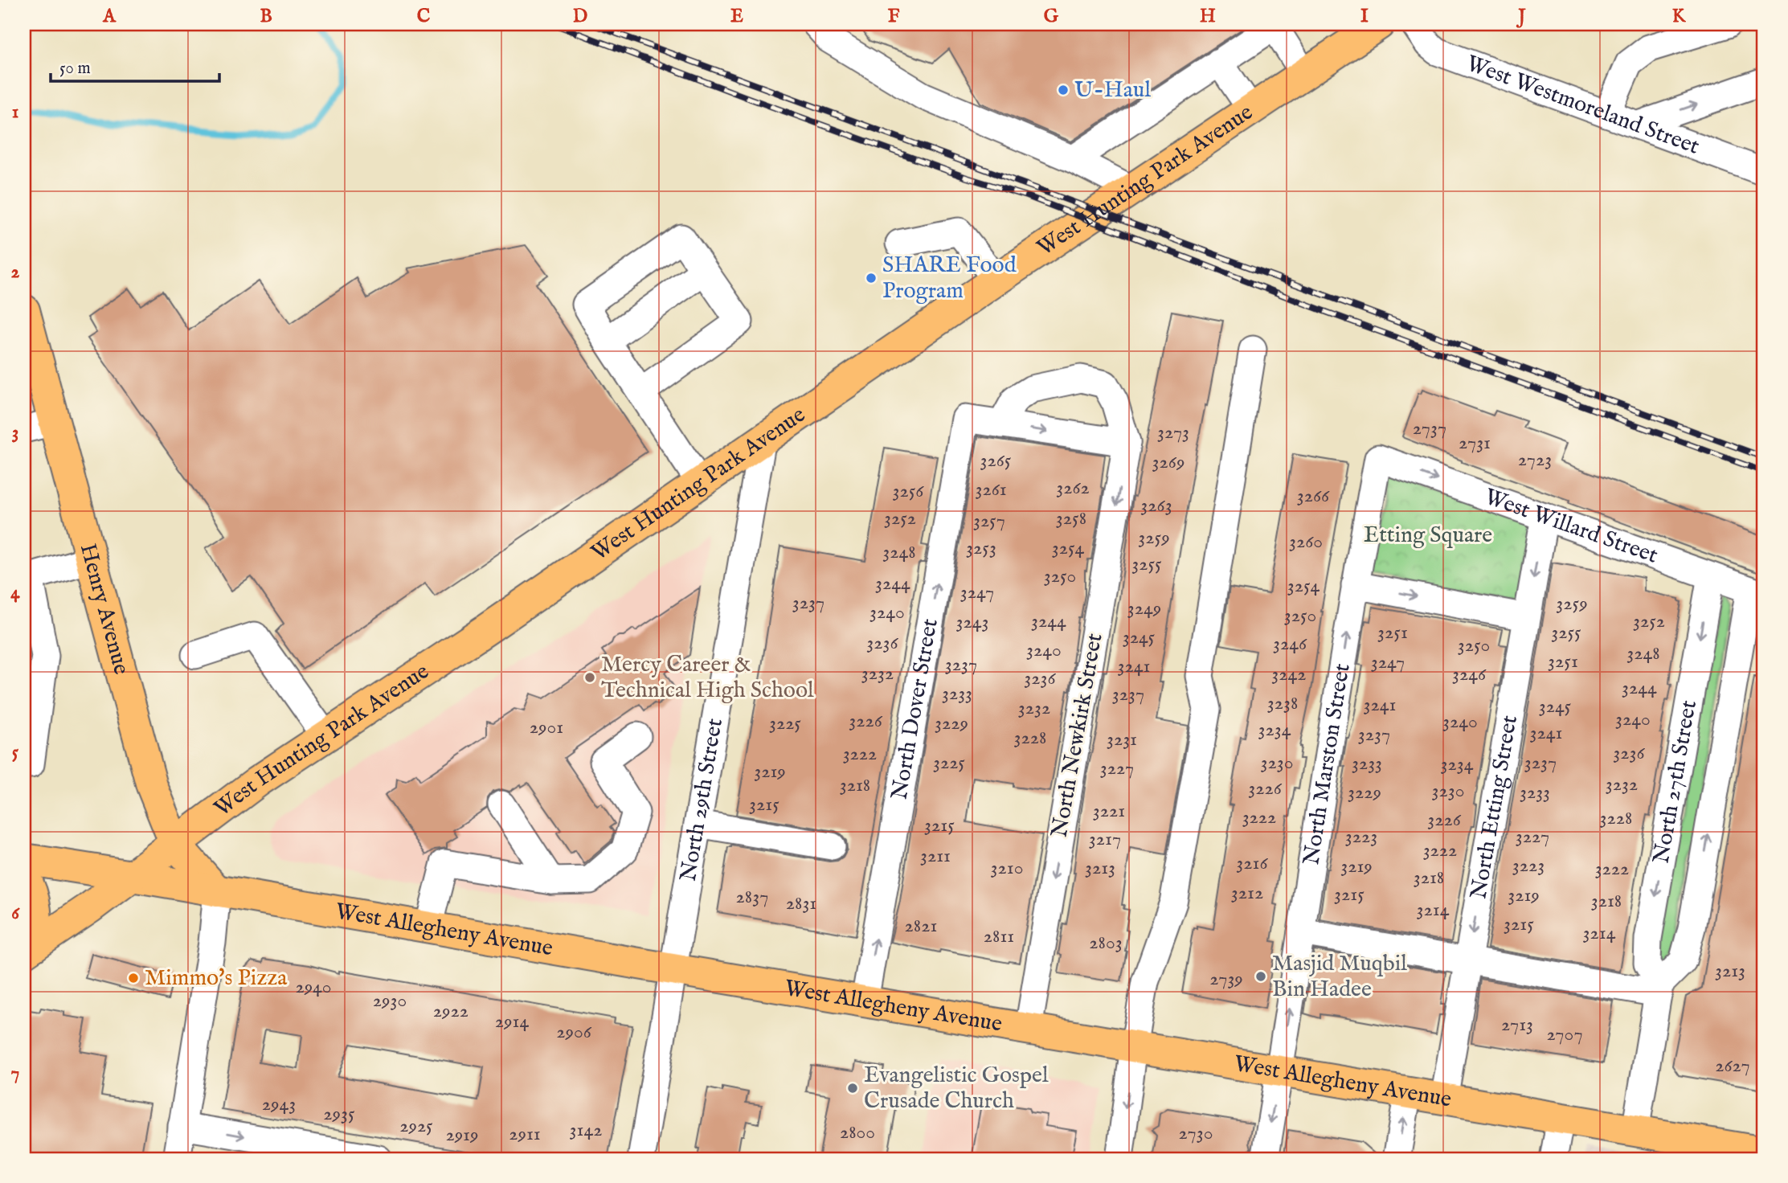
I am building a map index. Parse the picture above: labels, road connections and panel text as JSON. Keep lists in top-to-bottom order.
{
  "streets": {
    "main road": ["West Hunting Park Avenue", "Henry Avenue", "West Allegheny Avenue"],
    "street": [
      "West Westmoreland Street",
      "West Willard Street",
      "North Dover Street",
      "North Newkirk Street",
      "North Marston Street",
      "North 27th Street",
      "North 29th Street",
      "North Etting Street"
    ]
  },
  "crossings": [
    ["West Hunting Park Avenue", "Henry Avenue"],
    ["West Hunting Park Avenue", "North 29th Street"],
    ["West Hunting Park Avenue", "West Allegheny Avenue"],
    ["West Willard Street", "North Marston Street"],
    ["West Willard Street", "North 27th Street"],
    ["West Willard Street", "North Etting Street"],
    ["Henry Avenue", "West Allegheny Avenue"],
    ["North Dover Street", "West Allegheny Avenue"],
    ["North Newkirk Street", "West Allegheny Avenue"],
    ["North Marston Street", "West Allegheny Avenue"],
    ["North 29th Street", "West Allegheny Avenue"],
    ["North Etting Street", "West Allegheny Avenue"]
  ],
  "one_way": ["North Dover Street", "North Etting Street"],
  "parks": ["Etting Square"],
  "places": [
    "U-Haul",
    "SHARE Food Program",
    "Mercy Career & Technical High School",
    "Masjid Muqbil Bin Hadee",
    "Mimmo's Pizza",
    "Evangelistic Gospel Crusade Church"
  ],
  "house_numbers": [
    "2737",
    "3273",
    "2731",
    "2723",
    "3265",
    "3269",
    "3262",
    "3261",
    "3256",
    "3266",
    "3263",
    "3252",
    "3258",
    "3257",
    "3259",
    "3260",
    "3253",
    "3254",
    "3248",
    "3255",
    "3250",
    "3244",
    "3254",
    "3247",
    "3237",
    "3259",
    "3249",
    "3240",
    "3250",
    "3244",
    "3252",
    "3243",
    "3251",
    "3255",
    "3245",
    "3236",
    "3246",
    "3250",
    "3240",
    "3248",
    "3251",
    "3247",
    "3237",
    "3241",
    "3232",
    "3242",
    "3246",
    "3236",
    "3244",
    "3233",
    "3237",
    "3238",
    "3241",
    "3245",
    "3232",
    "3240",
    "3226",
    "3240",
    "3225",
    "3229",
    "2901",
    "3234",
    "3241",
    "3237",
    "3228",
    "3231",
    "3236",
    "3222",
    "3225",
    "3230",
    "3237",
    "3233",
    "3234",
    "3227",
    "3219",
    "3232",
    "3218",
    "3226",
    "3230",
    "3229",
    "3233",
    "3215",
    "3221",
    "3222",
    "3228",
    "3226",
    "3215",
    "3223",
    "3227",
    "3217",
    "3222",
    "3211",
    "3216",
    "3223",
    "3219",
    "3210",
    "3213",
    "3222",
    "3218",
    "3212",
    "3215",
    "3219",
    "2837",
    "3218",
    "2831",
    "3214",
    "3215",
    "2821",
    "3214",
    "2811",
    "2803",
    "3213",
    "2739",
    "2940",
    "2930",
    "2922",
    "2914",
    "2713",
    "2906",
    "2707",
    "2627",
    "2943",
    "2935",
    "2925",
    "3142",
    "2800",
    "2730",
    "2911",
    "2919"
  ],
  "scale_bar": "50 m",
  "grid": {
    "columns": [
      "A",
      "B",
      "C",
      "D",
      "E",
      "F",
      "G",
      "H",
      "I",
      "J",
      "K"
    ],
    "rows": [
      "1",
      "2",
      "3",
      "4",
      "5",
      "6",
      "7"
    ]
  }
}
